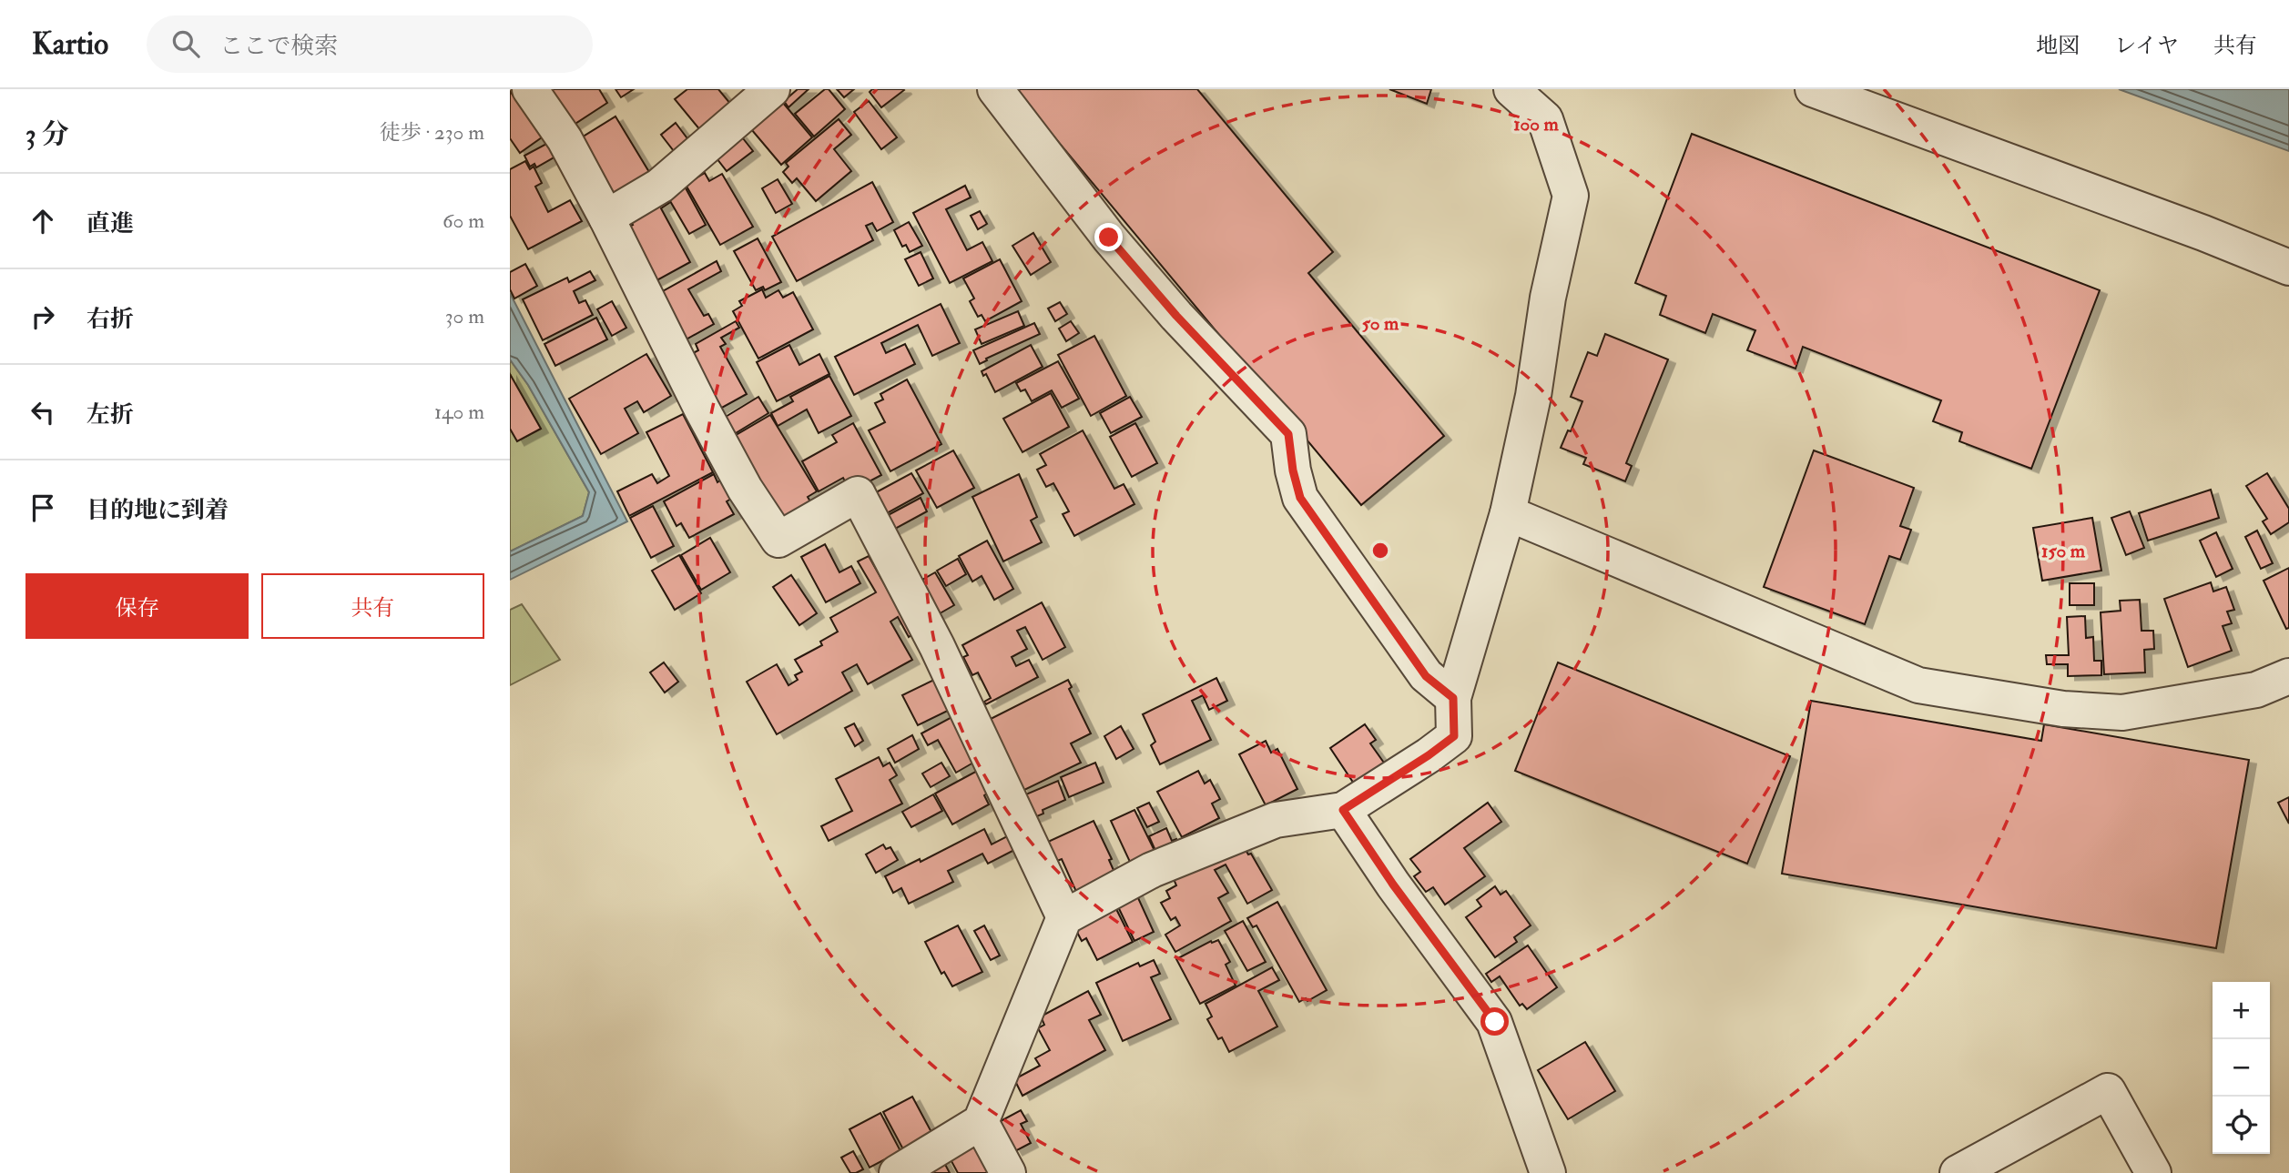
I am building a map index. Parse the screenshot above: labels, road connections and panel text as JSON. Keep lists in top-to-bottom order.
{
  "page": {
    "header": "Kartio",
    "search": "ここで検索",
    "nav": ["地図", "レイヤ", "共有"],
    "heading": ["3 分", "徒歩 · 230 m"],
    "list": [
      ["直進", "60 m"],
      ["右折", "30 m"],
      ["左折", "140 m"],
      "目的地に到着"
    ],
    "buttons": ["保存", "共有"],
    "map_buttons": ["+", "−"]
  },
  "rings": ["100 m", "50 m", "150 m"]
}
